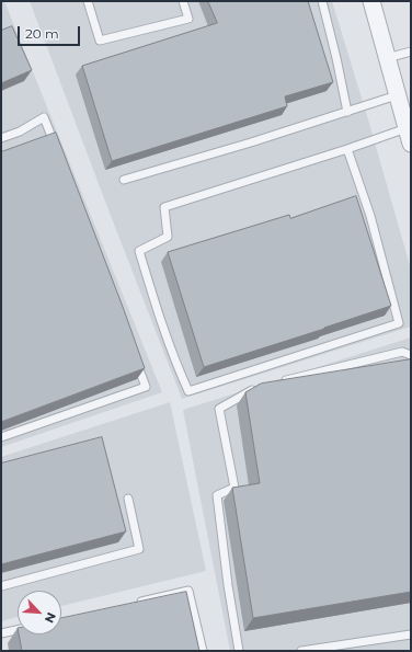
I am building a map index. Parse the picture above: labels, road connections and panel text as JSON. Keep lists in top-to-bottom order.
{
  "scale_bar": "20 m",
  "north": "bottom right"
}
